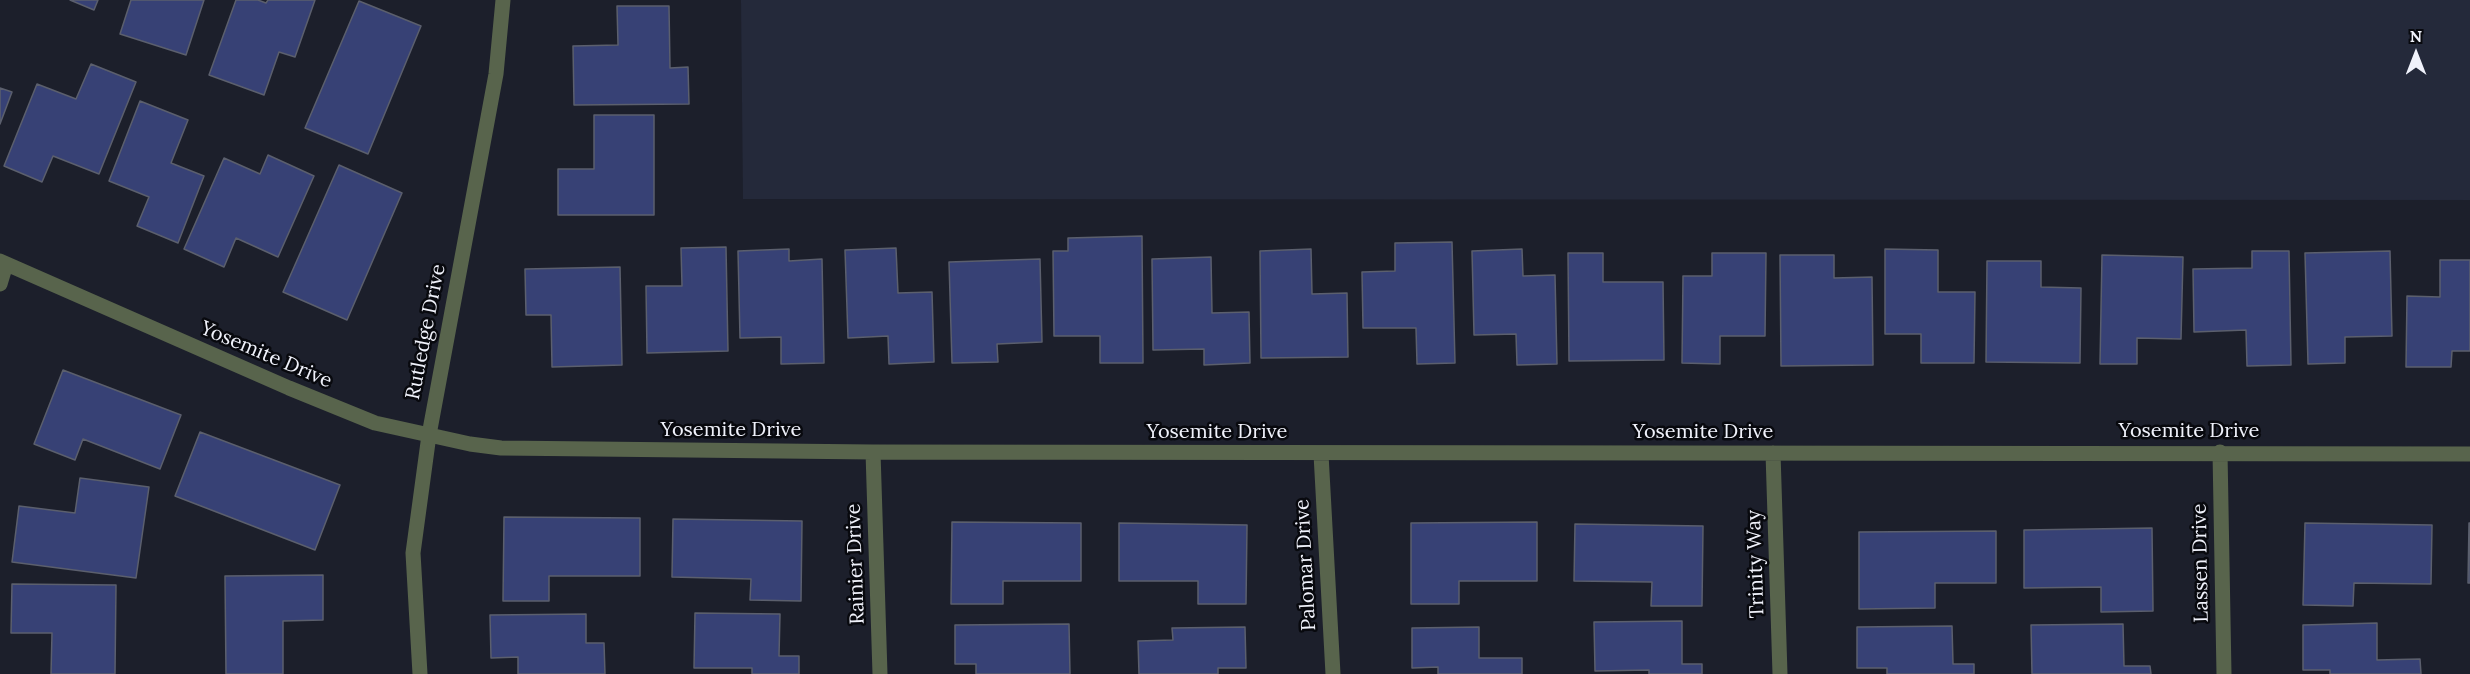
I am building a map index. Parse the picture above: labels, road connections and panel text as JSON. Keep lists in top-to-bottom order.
{
  "streets": {
    "street": [
      "Rutledge Drive",
      "Yosemite Drive",
      "Lassen Drive",
      "Rainier Drive",
      "Trinity Way",
      "Palomar Drive"
    ]
  },
  "crossings": [
    ["Rutledge Drive", "Yosemite Drive"],
    ["Yosemite Drive", "Lassen Drive"],
    ["Yosemite Drive", "Rainier Drive"],
    ["Yosemite Drive", "Trinity Way"],
    ["Yosemite Drive", "Palomar Drive"]
  ],
  "north": "top"
}
